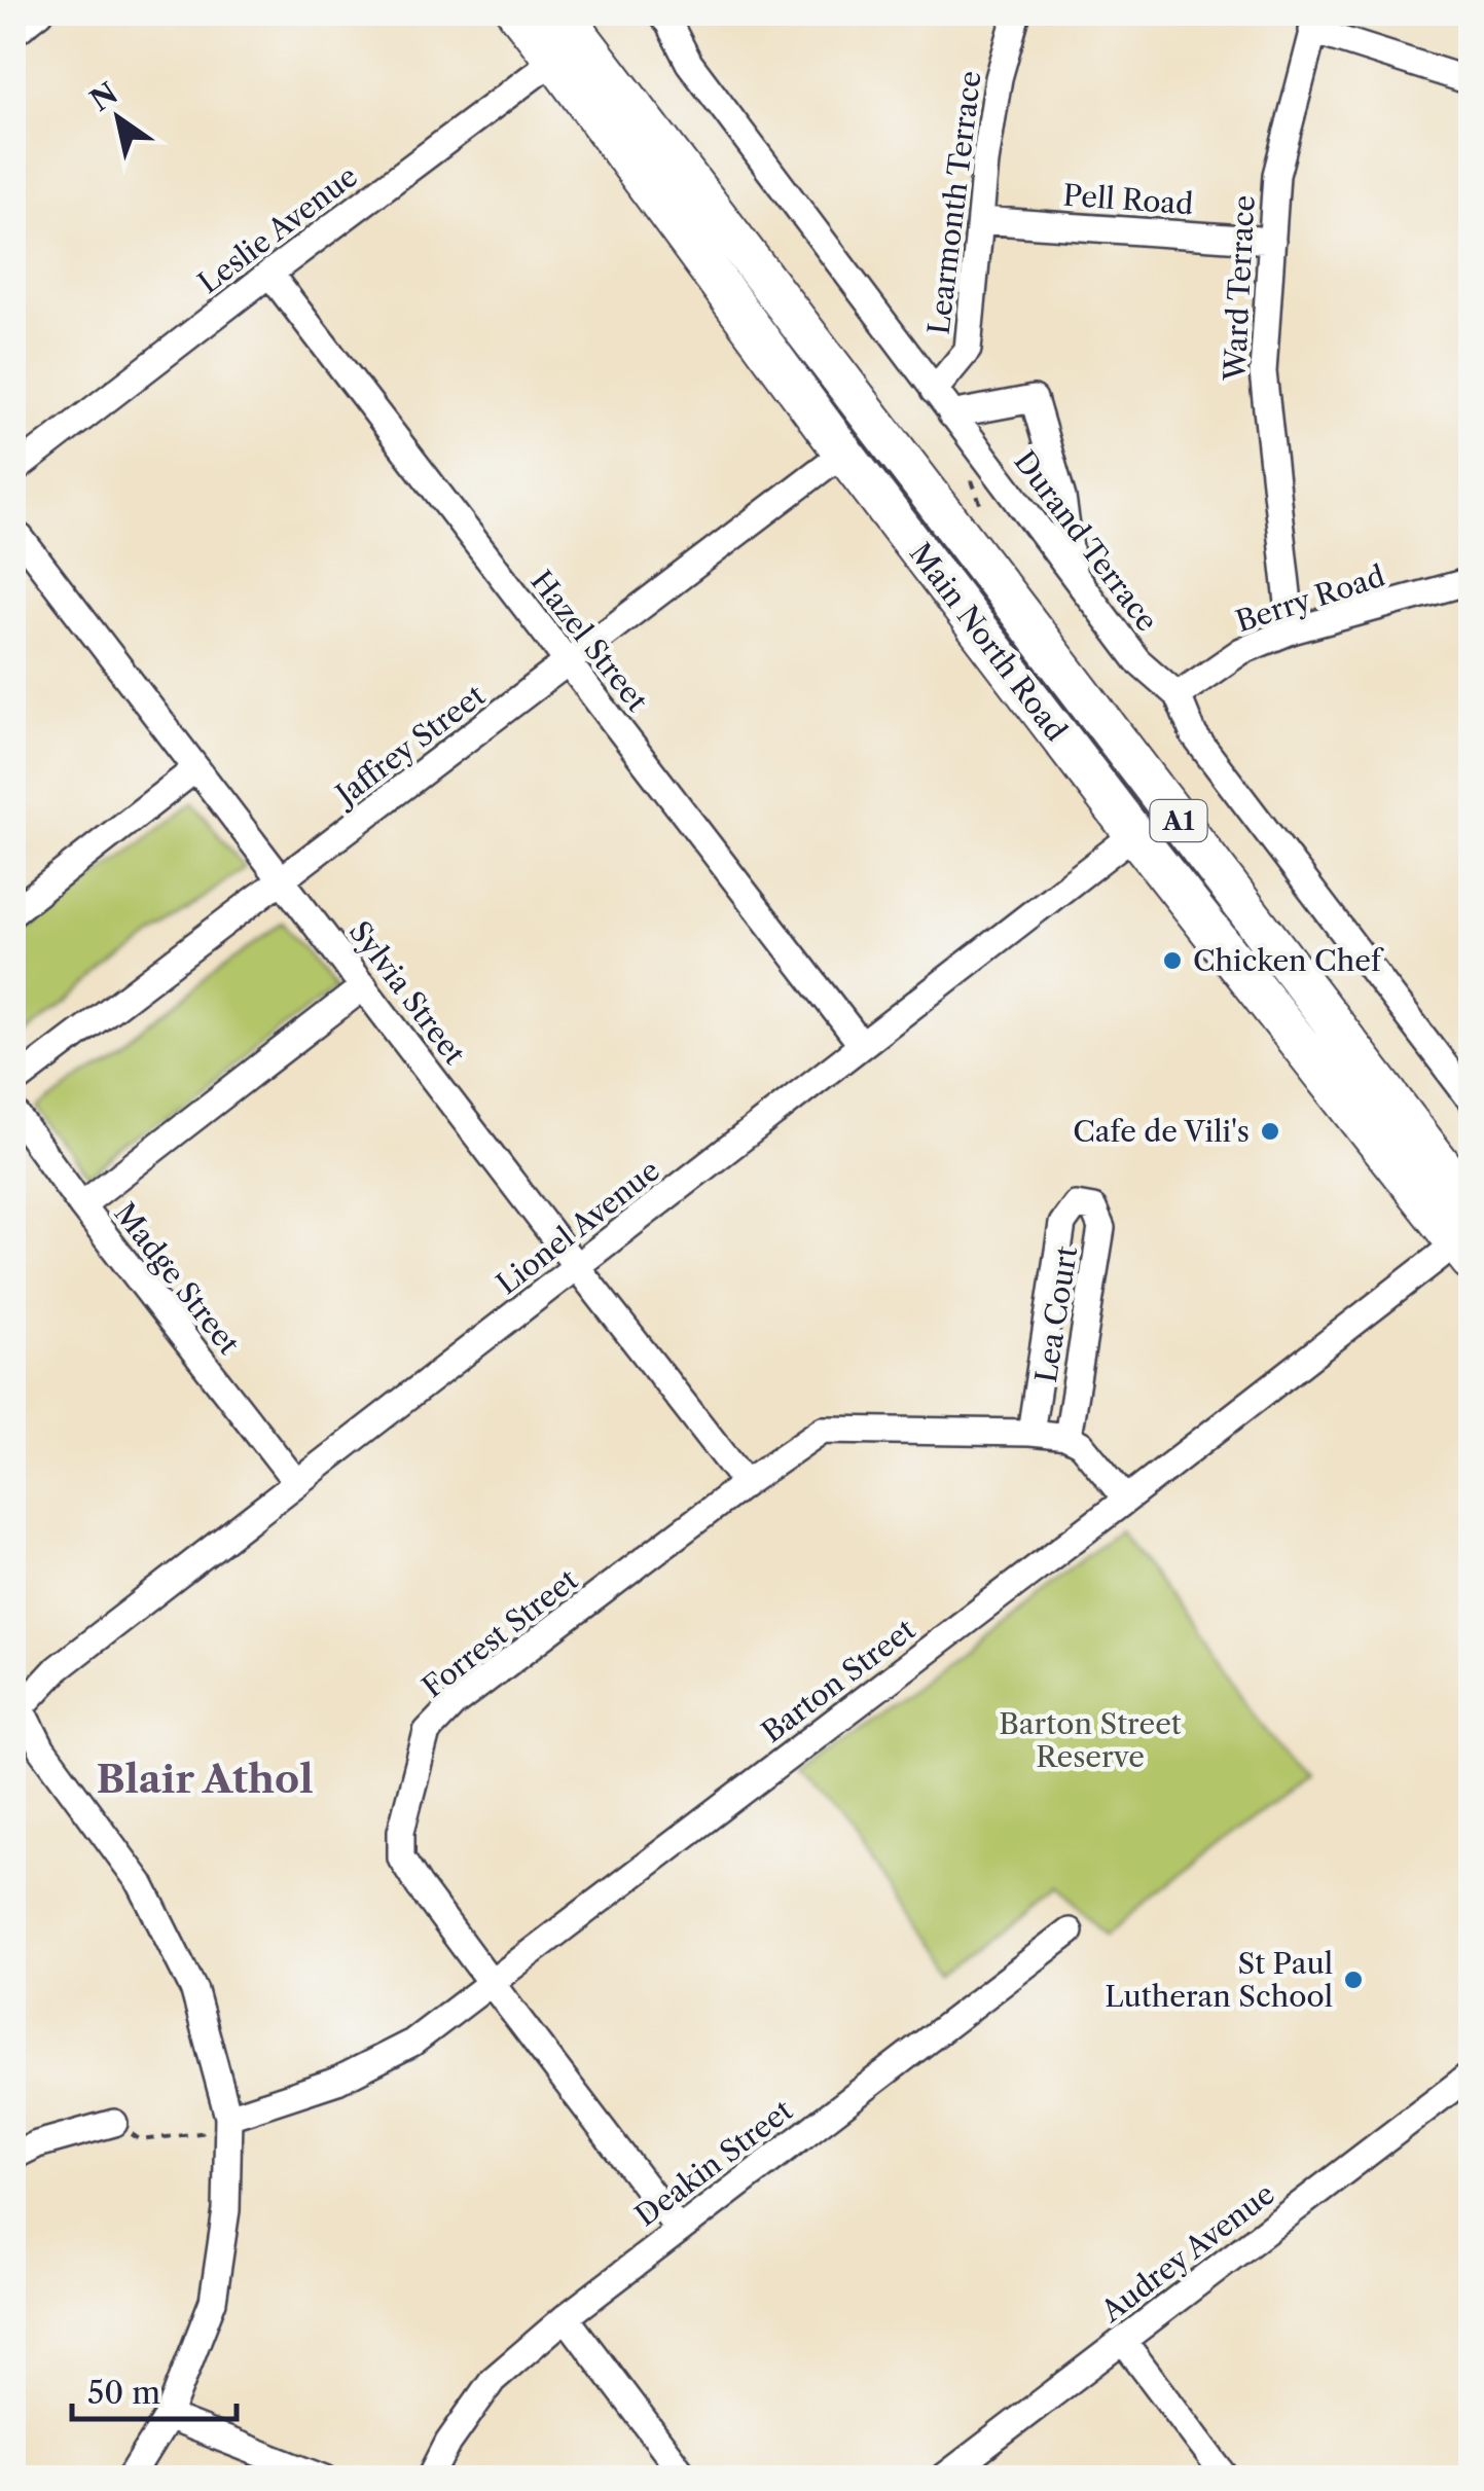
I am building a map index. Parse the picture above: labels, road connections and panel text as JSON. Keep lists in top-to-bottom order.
{
  "streets": {
    "highway": ["Main North Road", "A1"],
    "street": [
      "Pell Road",
      "Learmonth Terrace",
      "Leslie Avenue",
      "Ward Terrace",
      "Durand Terrace",
      "Berry Road",
      "Hazel Street",
      "Jaffrey Street",
      "Sylvia Street",
      "Lionel Avenue",
      "Madge Street",
      "Lea Court",
      "Forrest Street",
      "Barton Street",
      "Deakin Street",
      "Audrey Avenue"
    ]
  },
  "crossings": [
    ["Pell Road", "Learmonth Terrace"],
    ["Pell Road", "Ward Terrace"],
    ["Learmonth Terrace", "Durand Terrace"],
    ["Leslie Avenue", "Hazel Street"],
    ["Leslie Avenue", "Main North Road"],
    ["Ward Terrace", "Berry Road"],
    ["Durand Terrace", "Berry Road"],
    ["Hazel Street", "Jaffrey Street"],
    ["Hazel Street", "Lionel Avenue"],
    ["Main North Road", "Jaffrey Street"],
    ["Main North Road", "Lionel Avenue"],
    ["Main North Road", "Barton Street"],
    ["Jaffrey Street", "Sylvia Street"],
    ["Sylvia Street", "Lionel Avenue"],
    ["Sylvia Street", "Forrest Street"],
    ["Lionel Avenue", "Madge Street"],
    ["Lea Court", "Forrest Street"],
    ["Forrest Street", "Barton Street"],
    ["Forrest Street", "Deakin Street"]
  ],
  "districts": ["Blair Athol"],
  "parks": ["Barton Street Reserve"],
  "places": ["Chicken Chef", "Cafe de Vili's", "St Paul Lutheran School"],
  "scale_bar": "50 m",
  "north": "top left"
}
